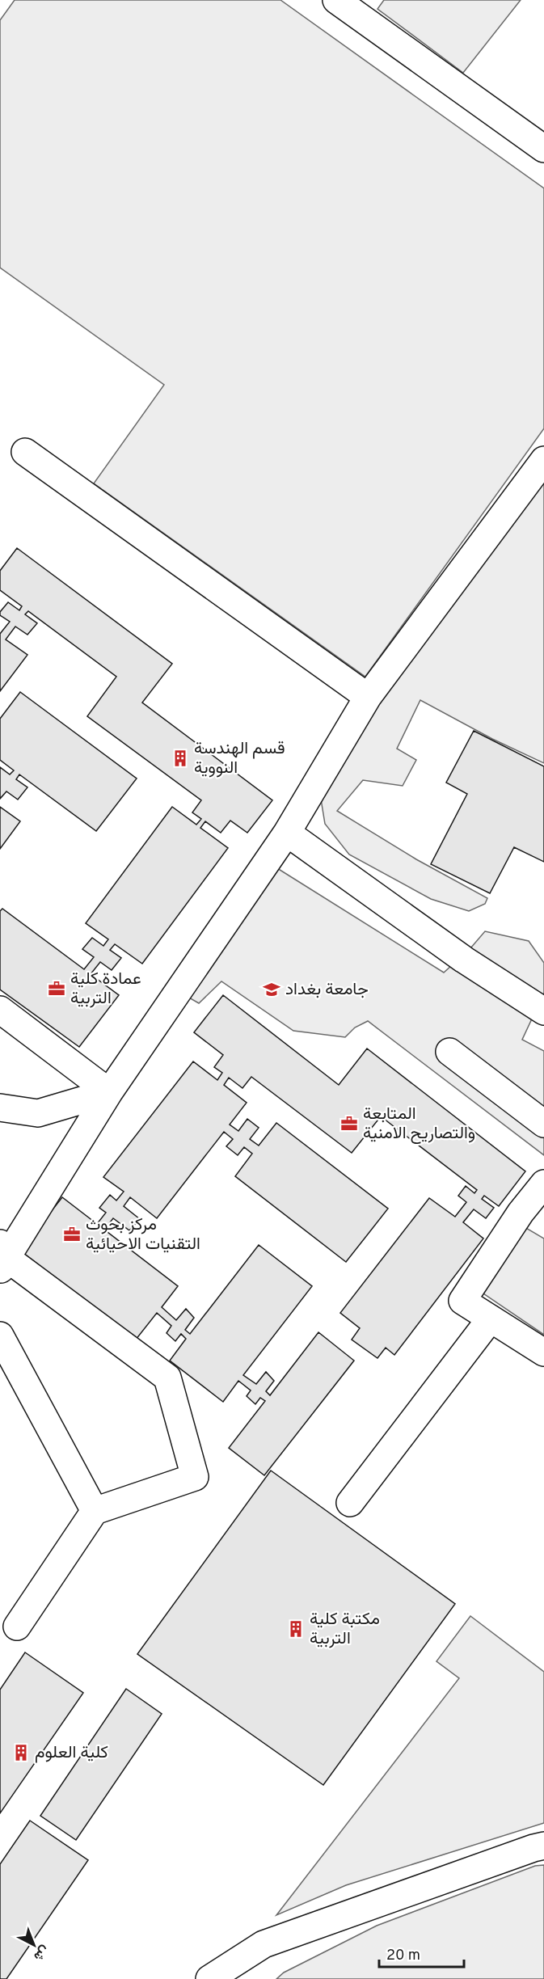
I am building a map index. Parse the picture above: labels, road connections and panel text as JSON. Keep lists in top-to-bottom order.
{
  "places": {
    "building": ["قسم الهندسة النووية", "مكتبة كلية التربية", "كلية العلوم"],
    "office": ["عمادة كلية التربية", "المتابعة والتصاريح الامنية", "مركز بحوث التقنيات الاحيائية"],
    "school or university": ["جامعة بغداد"]
  },
  "scale_bar": "20 m",
  "north": "bottom right"
}
